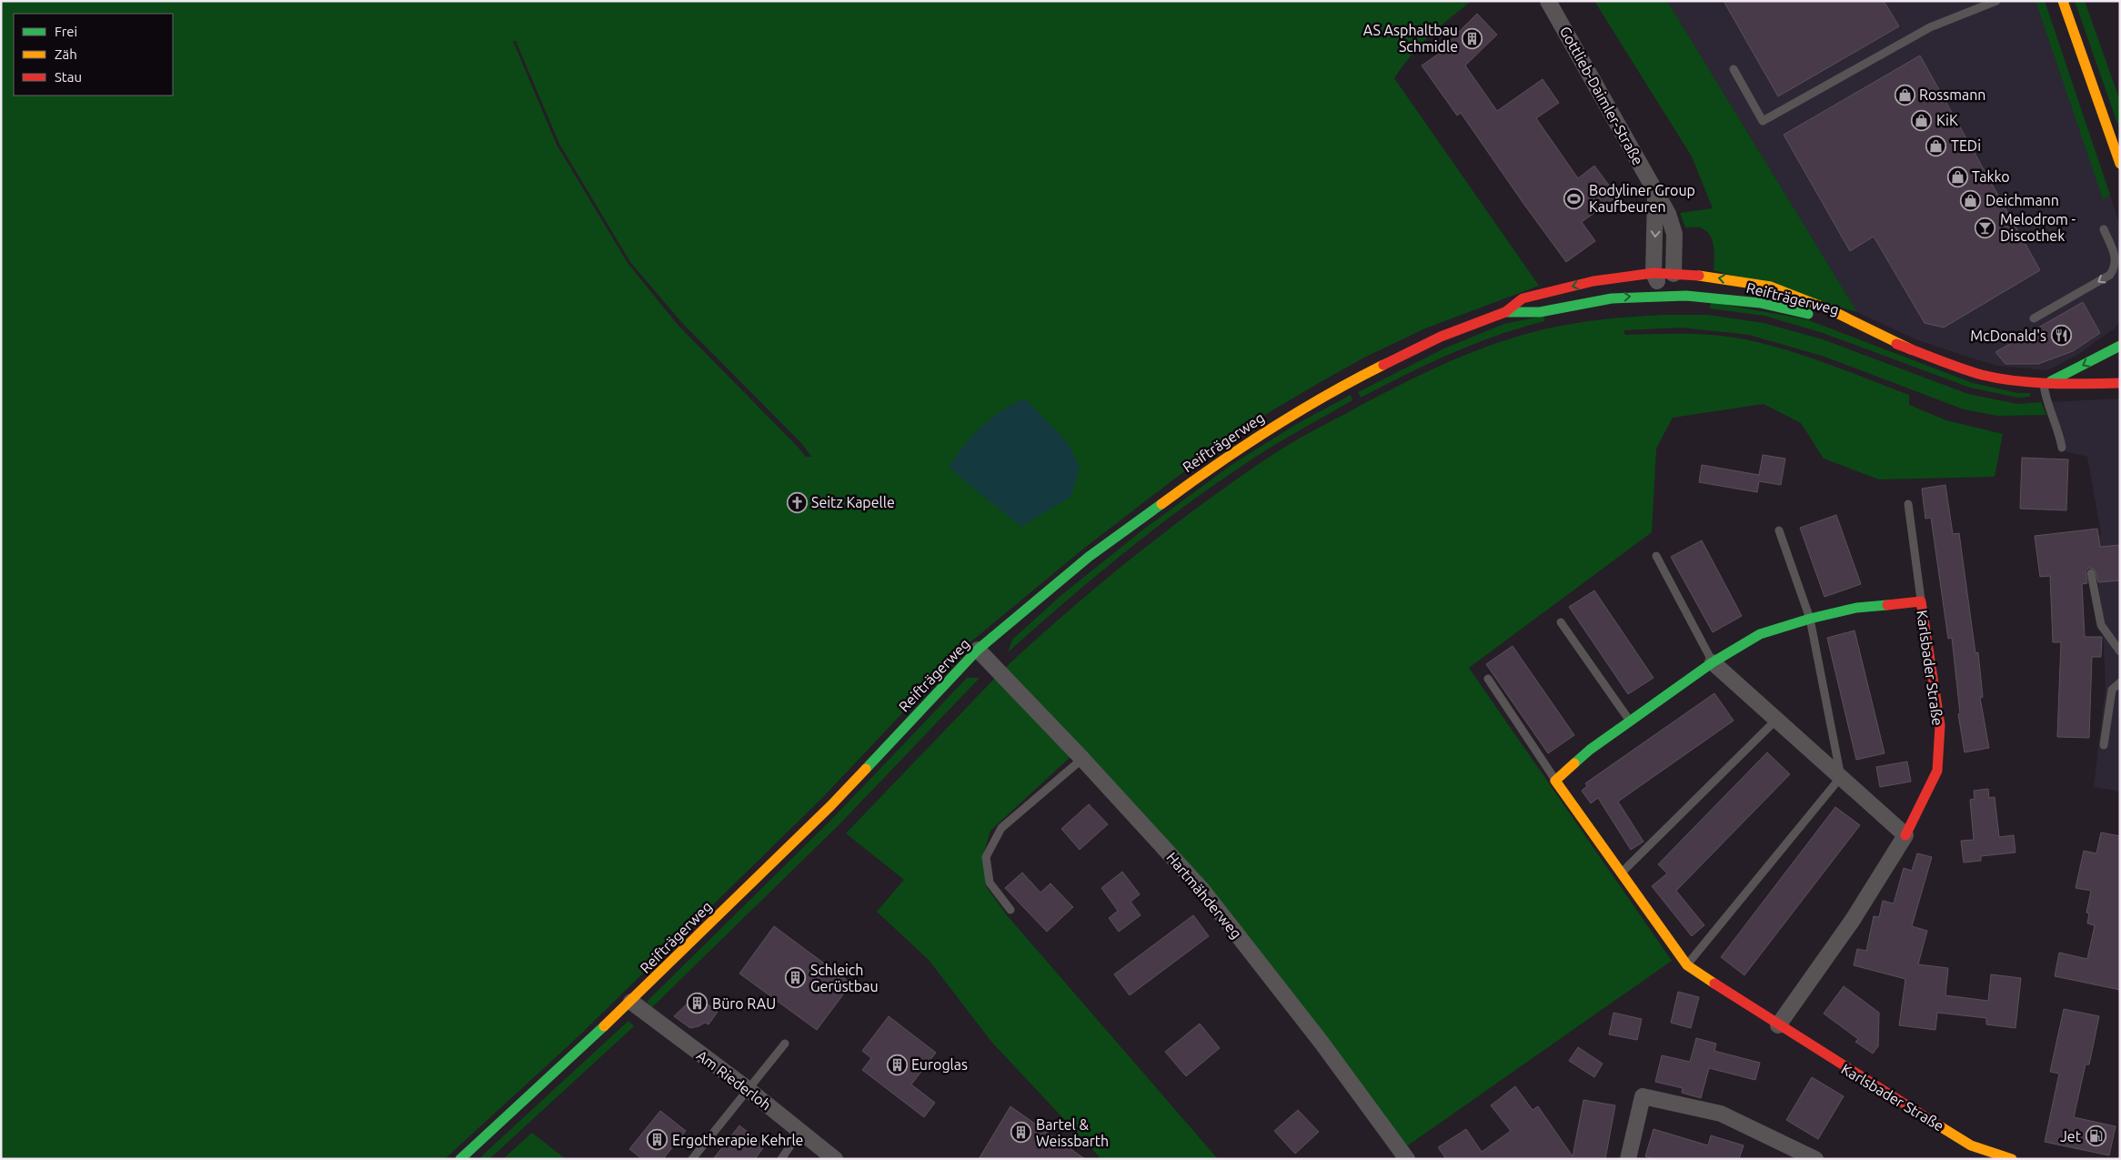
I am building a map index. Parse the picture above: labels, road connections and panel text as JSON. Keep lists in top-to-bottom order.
{
  "streets": {
    "street": [
      "Gottlieb-Daimler-Straße",
      "Reifträgerweg",
      "Karlsbader Straße",
      "Hartmähderweg",
      "Am Riederloh"
    ]
  },
  "crossings": [
    ["Gottlieb-Daimler-Straße", "Reifträgerweg"],
    ["Reifträgerweg", "Hartmähderweg"],
    ["Reifträgerweg", "Am Riederloh"]
  ],
  "places": {
    "building": [
      "AS Asphaltbau Schmidle",
      "Schleich Gerüstbau",
      "Büro RAU",
      "Euroglas",
      "Bartel & Weissbarth",
      "Ergotherapie Kehrle"
    ],
    "shop": [
      "Rossmann",
      "KiK",
      "TEDi",
      "Takko",
      "Deichmann"
    ],
    "sports": ["Bodyliner Group Kaufbeuren"],
    "bar": ["Melodrom - Discothek"],
    "restaurant": ["McDonald's"],
    "church": ["Seitz Kapelle"],
    "fuel station": ["Jet"]
  },
  "legend": ["Frei", "Zäh", "Stau"]
}
